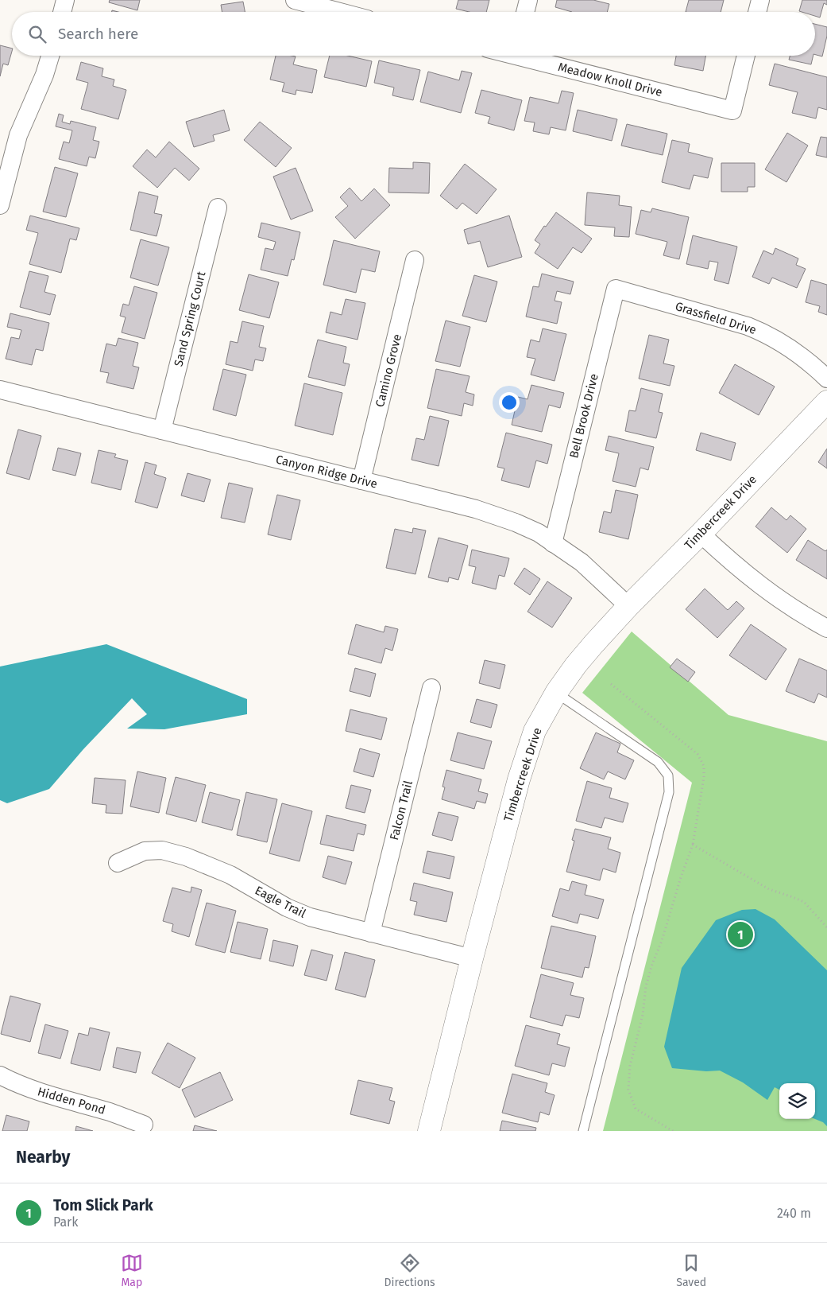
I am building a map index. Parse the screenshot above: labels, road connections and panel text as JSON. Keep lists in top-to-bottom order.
{
  "streets": {
    "street": [
      "Meadow Knoll Drive",
      "Grassfield Drive",
      "Sand Spring Court",
      "Camino Grove",
      "Bell Brook Drive",
      "Canyon Ridge Drive",
      "Timbercreek Drive",
      "Falcon Trail",
      "Eagle Trail",
      "Hidden Pond"
    ]
  },
  "crossings": [
    ["Grassfield Drive", "Bell Brook Drive"],
    ["Sand Spring Court", "Canyon Ridge Drive"],
    ["Camino Grove", "Canyon Ridge Drive"],
    ["Bell Brook Drive", "Canyon Ridge Drive"],
    ["Canyon Ridge Drive", "Timbercreek Drive"],
    ["Timbercreek Drive", "Eagle Trail"],
    ["Falcon Trail", "Eagle Trail"]
  ],
  "page": {
    "search": "Search here",
    "pins": "1",
    "heading": "Nearby",
    "list": [
      {
        "mark": "1",
        "name": "Tom Slick Park",
        "note": "Park",
        "value": "240 m"
      }
    ],
    "nav": ["Map", "Directions", "Saved"]
  }
}
